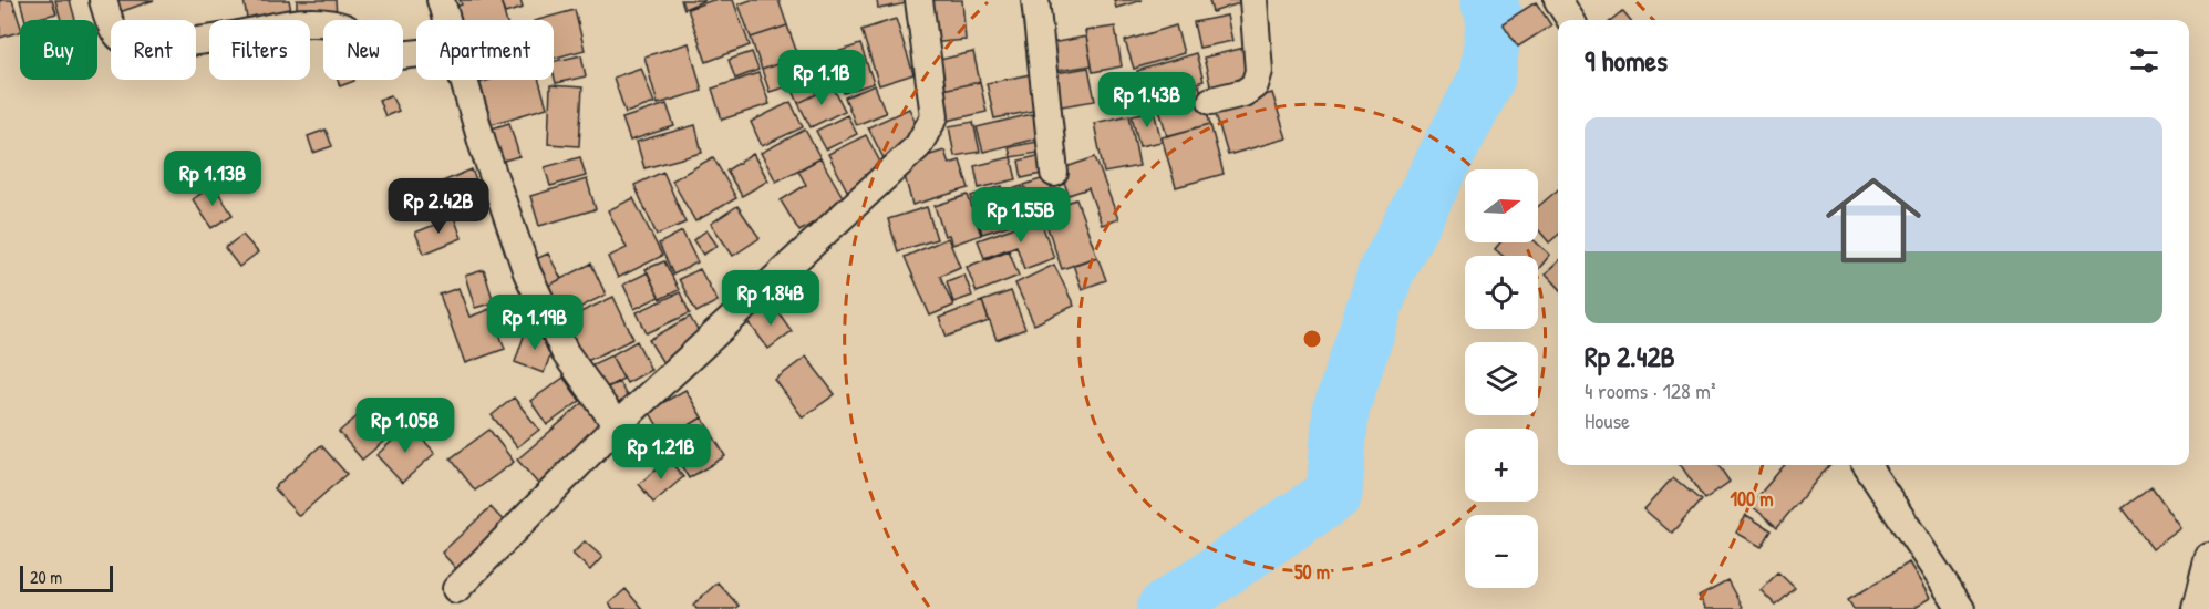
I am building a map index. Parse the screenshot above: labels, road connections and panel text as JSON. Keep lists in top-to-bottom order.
{
  "scale_bar": "20 m",
  "north": "right",
  "page": {
    "chip": [
      "Buy",
      "Rent",
      "Filters",
      "New",
      "Apartment"
    ],
    "heading": "9 homes",
    "price": [
      "Rp 1.1B",
      "Rp 1.43B",
      "Rp 1.13B",
      "Rp 2.42B",
      "Rp 1.55B",
      "Rp 1.84B",
      "Rp 1.19B",
      "Rp 1.05B",
      "Rp 1.21B"
    ],
    "list": [
      {
        "name": "Rp 2.42B",
        "note": "4 rooms · 128 m² · House"
      }
    ],
    "map_buttons": ["+", "−"],
    "scale": "20 m"
  },
  "rings": ["100 m", "50 m"]
}
